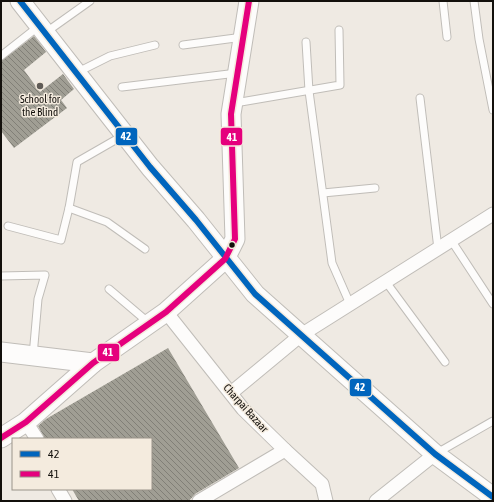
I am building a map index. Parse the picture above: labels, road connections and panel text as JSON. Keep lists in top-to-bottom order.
{
  "streets": {
    "street": ["Charpai Bazaar"]
  },
  "places": ["School for the Blind"],
  "lines": ["transit line 42", "transit line 41"],
  "legend": ["42", "41"]
}
